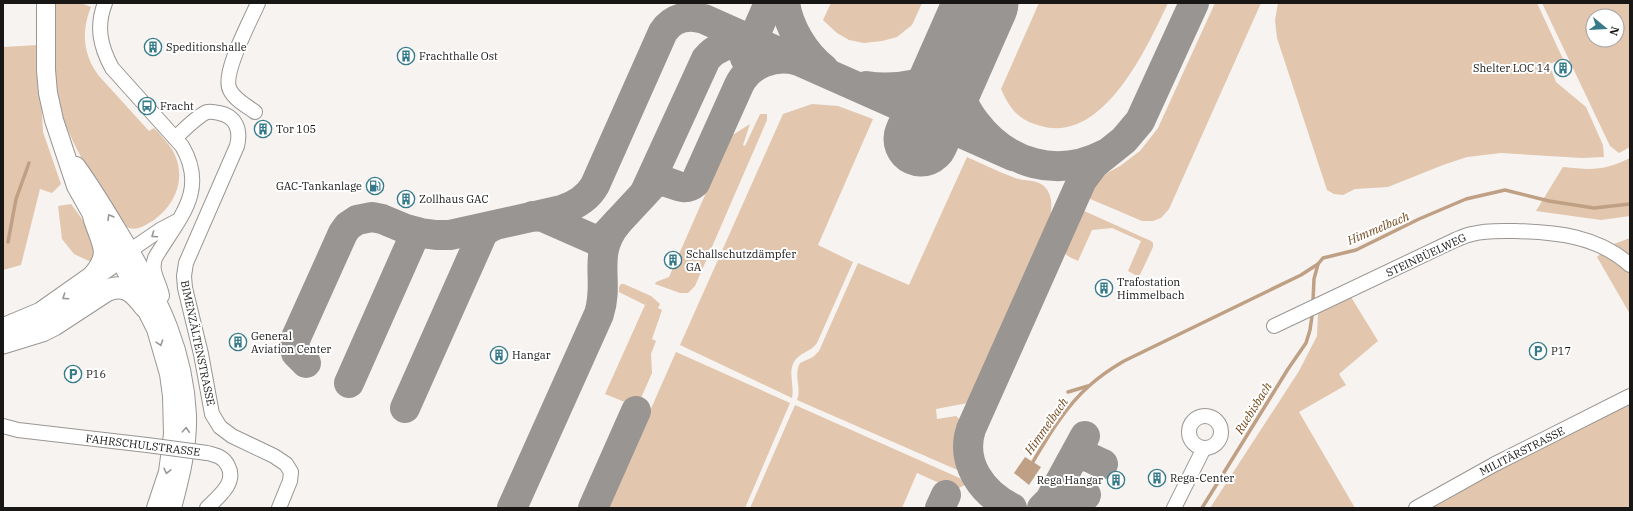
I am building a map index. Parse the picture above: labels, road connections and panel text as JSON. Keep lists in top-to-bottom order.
{
  "streets": {
    "street": [
      "STEINBÜELWEG",
      "BIMENZÄLTENSTRASSE",
      "FAHRSCHULSTRASSE",
      "MILITÄRSTRASSE"
    ]
  },
  "water": ["Himmelbach", "Ruebisbach"],
  "places": {
    "building": [
      "Speditionshalle",
      "Frachthalle Ost",
      "Shelter LOC 14",
      "Tor 105",
      "Zollhaus GAC",
      "Schallschutzdämpfer GA",
      "Trafostation Himmelbach",
      "General Aviation Center",
      "Hangar",
      "Rega-Center",
      "Rega Hangar"
    ],
    "bus stop": ["Fracht"],
    "fuel station": ["GAC-Tankanlage"],
    "parking": ["P17", "P16"]
  },
  "north": "right"
}
